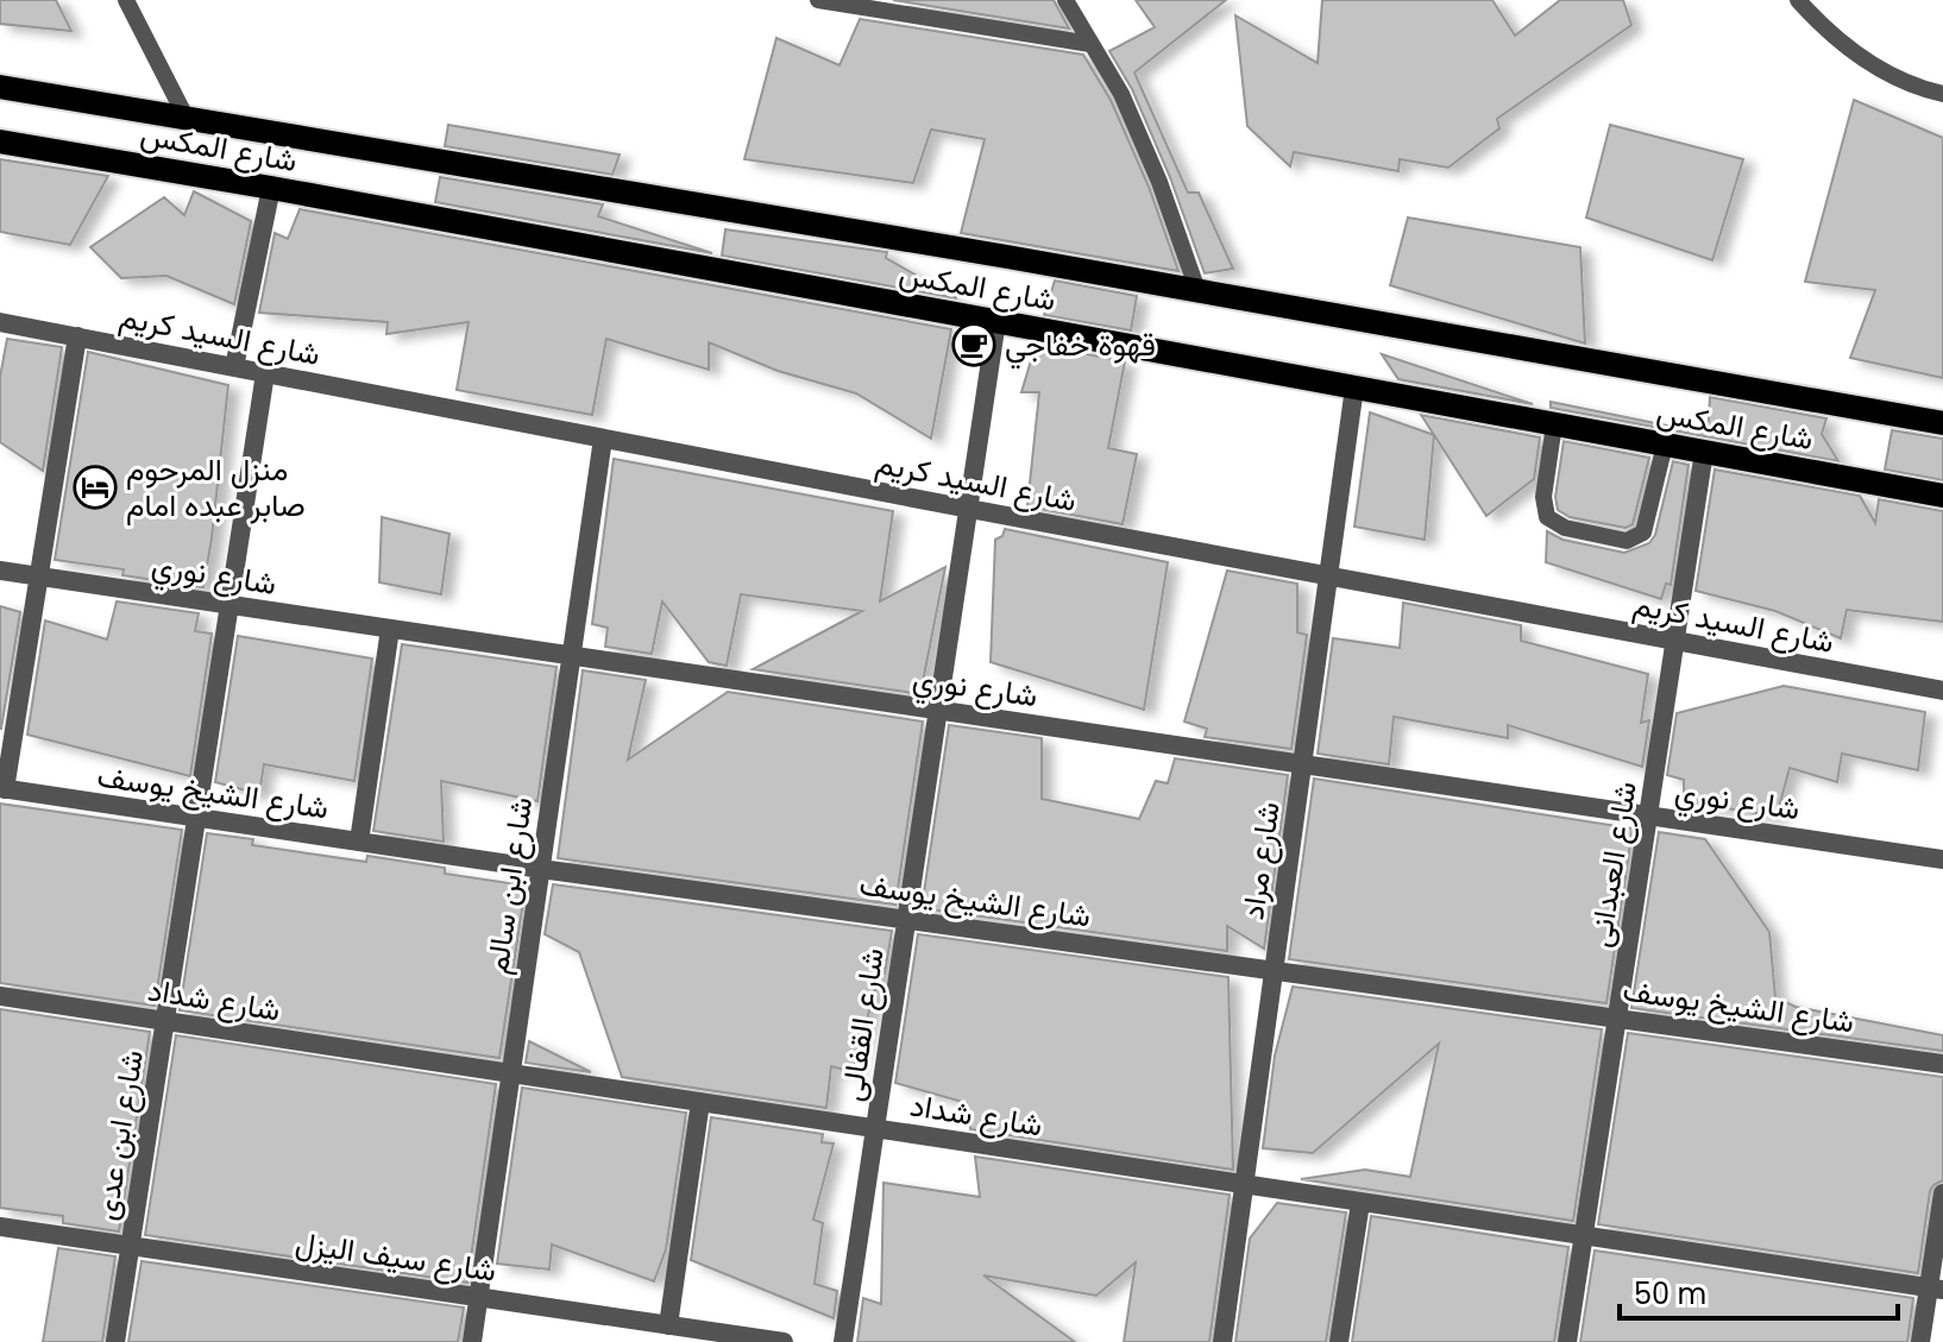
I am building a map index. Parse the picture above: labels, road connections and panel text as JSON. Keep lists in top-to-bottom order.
{
  "streets": {
    "main road": ["شارع المكس"],
    "street": [
      "شارع السيد كريم",
      "شارع نوري",
      "شارع الشيخ يوسف",
      "شارع مراد",
      "شارع العبدانى",
      "شارع ابن سالم",
      "شارع شداد",
      "شارع القفالى",
      "شارع ابن عدى",
      "شارع سيف اليزل"
    ]
  },
  "crossings": [
    ["شارع المكس", "شارع مراد"],
    ["شارع المكس", "شارع العبدانى"],
    ["شارع المكس", "شارع القفالى"],
    ["شارع السيد كريم", "شارع مراد"],
    ["شارع السيد كريم", "شارع العبدانى"],
    ["شارع السيد كريم", "شارع ابن سالم"],
    ["شارع السيد كريم", "شارع القفالى"],
    ["شارع السيد كريم", "شارع ابن عدى"],
    ["شارع نوري", "شارع مراد"],
    ["شارع نوري", "شارع العبدانى"],
    ["شارع نوري", "شارع ابن سالم"],
    ["شارع نوري", "شارع القفالى"],
    ["شارع نوري", "شارع ابن عدى"],
    ["شارع الشيخ يوسف", "شارع مراد"],
    ["شارع الشيخ يوسف", "شارع العبدانى"],
    ["شارع الشيخ يوسف", "شارع ابن سالم"],
    ["شارع الشيخ يوسف", "شارع القفالى"],
    ["شارع الشيخ يوسف", "شارع ابن عدى"],
    ["شارع مراد", "شارع شداد"],
    ["شارع العبدانى", "شارع شداد"],
    ["شارع ابن سالم", "شارع شداد"],
    ["شارع ابن سالم", "شارع سيف اليزل"],
    ["شارع شداد", "شارع القفالى"],
    ["شارع شداد", "شارع ابن عدى"],
    ["شارع ابن عدى", "شارع سيف اليزل"]
  ],
  "places": {
    "cafe": ["قهوة خفاجي"],
    "hotel": ["منزل المرحوم صابر عبده امام"]
  },
  "scale_bar": "50 m"
}
